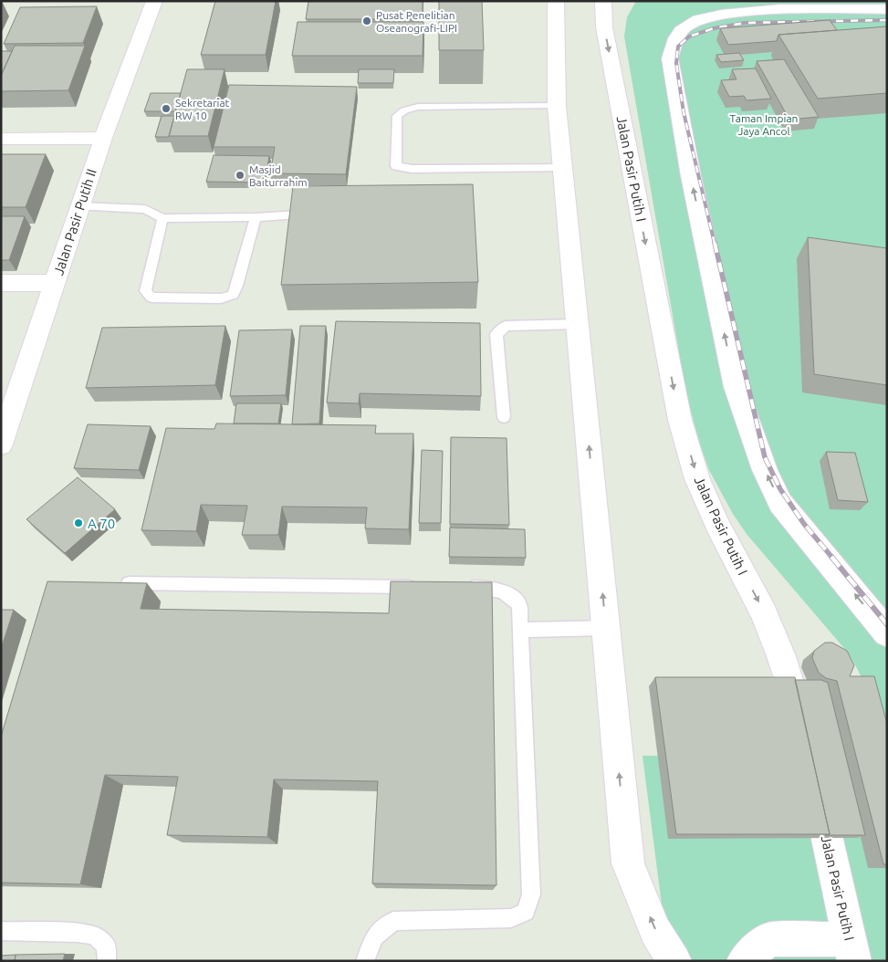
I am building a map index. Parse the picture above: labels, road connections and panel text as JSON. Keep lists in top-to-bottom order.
{
  "streets": {
    "street": ["Jalan Pasir Putih I", "Jalan Pasir Putih II"]
  },
  "parks": ["Taman Impian Jaya Ancol"],
  "places": [
    "Pusat Penelitian Oseanografi-LIPI",
    "Sekretariat RW 10",
    "Masjid Baiturrahim",
    "A 70"
  ]
}
